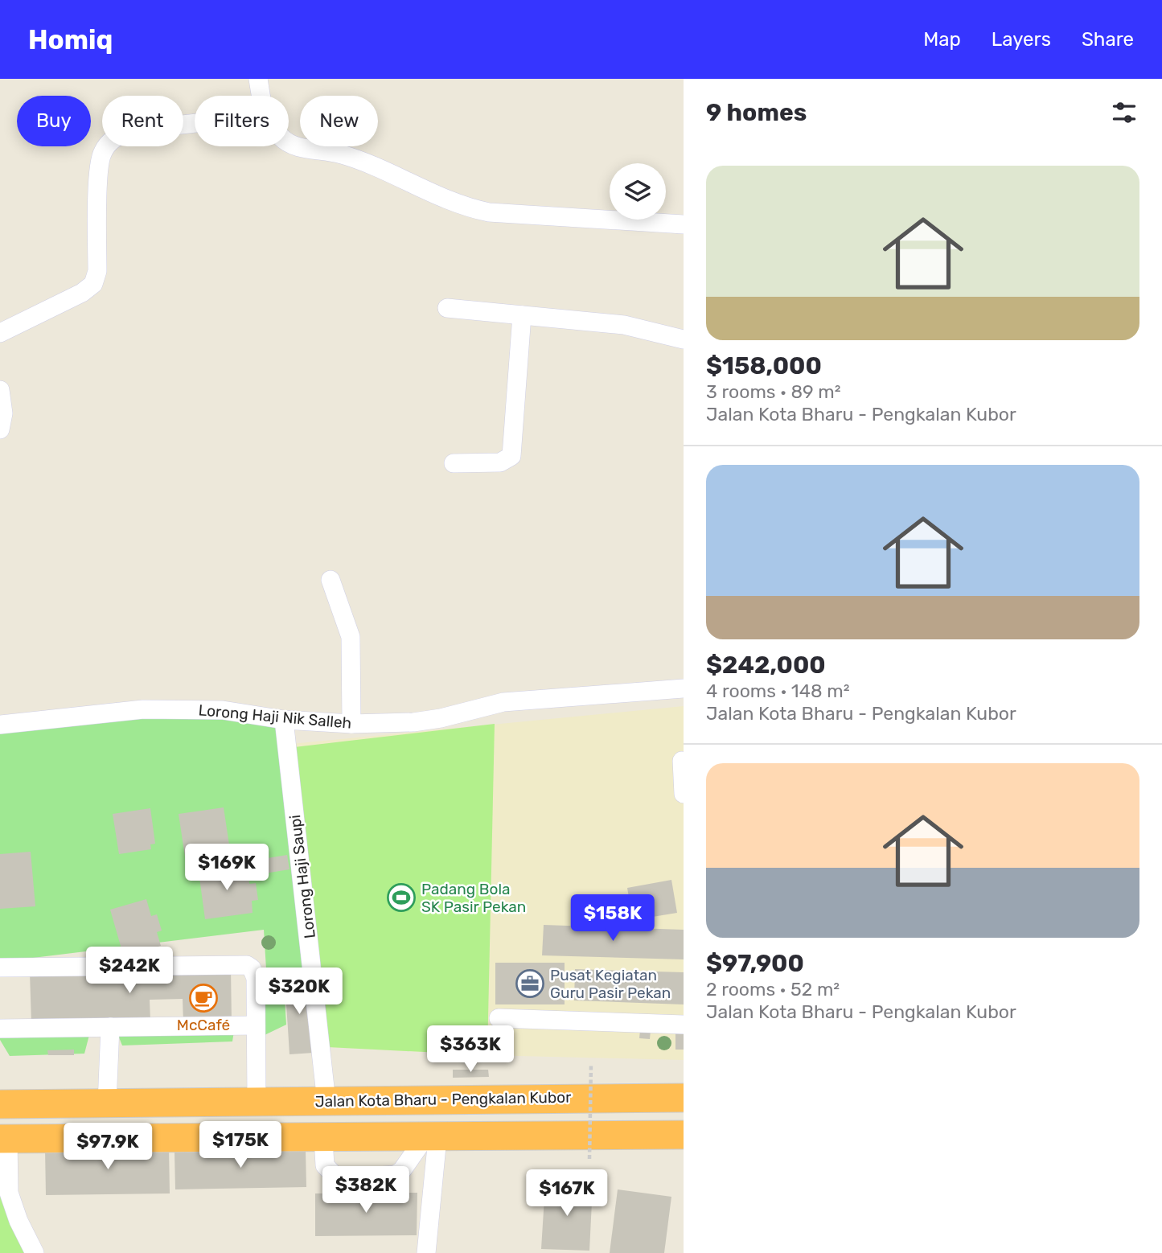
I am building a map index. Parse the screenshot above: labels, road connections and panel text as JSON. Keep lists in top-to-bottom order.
{
  "streets": {
    "highway": ["Jalan Kota Bharu - Pengkalan Kubor"],
    "street": ["Lorong Haji Nik Salleh", "Lorong Haji Saupi"]
  },
  "crossings": [
    ["Lorong Haji Nik Salleh", "Lorong Haji Saupi"],
    ["Lorong Haji Saupi", "Jalan Kota Bharu - Pengkalan Kubor"]
  ],
  "places": {
    "sports": ["Padang Bola SK Pasir Pekan"],
    "office": ["Pusat Kegiatan Guru Pasir Pekan"],
    "cafe": ["McCafé"]
  },
  "page": {
    "header": "Homiq",
    "nav": ["Map", "Layers", "Share"],
    "heading": "9 homes",
    "chip": [
      "Buy",
      "Rent",
      "Filters",
      "New"
    ],
    "list": [
      {
        "name": "$158,000",
        "note": "3 rooms · 89 m² · Jalan Kota Bharu - Pengkalan Kubor"
      },
      {
        "name": "$242,000",
        "note": "4 rooms · 148 m² · Jalan Kota Bharu - Pengkalan Kubor"
      },
      {
        "name": "$97,900",
        "note": "2 rooms · 52 m² · Jalan Kota Bharu - Pengkalan Kubor"
      }
    ],
    "price": [
      "$169K",
      "$158K",
      "$242K",
      "$320K",
      "$363K",
      "$175K",
      "$97.9K",
      "$382K",
      "$167K"
    ]
  }
}
